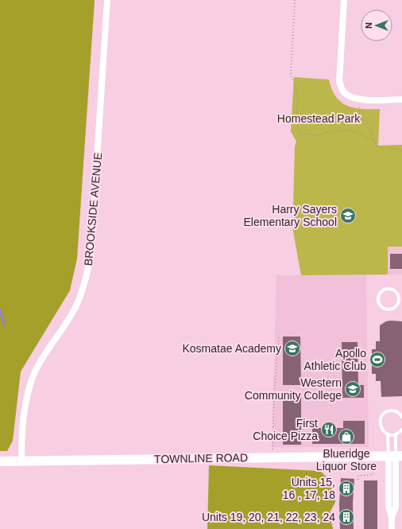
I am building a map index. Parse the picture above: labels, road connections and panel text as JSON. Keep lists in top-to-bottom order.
{
  "streets": {
    "street": ["BROOKSIDE AVENUE", "TOWNLINE ROAD"]
  },
  "crossings": [
    ["BROOKSIDE AVENUE", "TOWNLINE ROAD"]
  ],
  "parks": ["Homestead Park"],
  "places": {
    "school or university": ["Harry Sayers Elementary School", "Kosmatae Academy", "Western Community College"],
    "sports": ["Apollo Athletic Club"],
    "restaurant": ["First Choice Pizza"],
    "shop": ["Blueridge Liquor Store"],
    "building": ["Units 15, 16 , 17, 18", "Units 19, 20, 21, 22, 23, 24"]
  },
  "north": "left"
}
